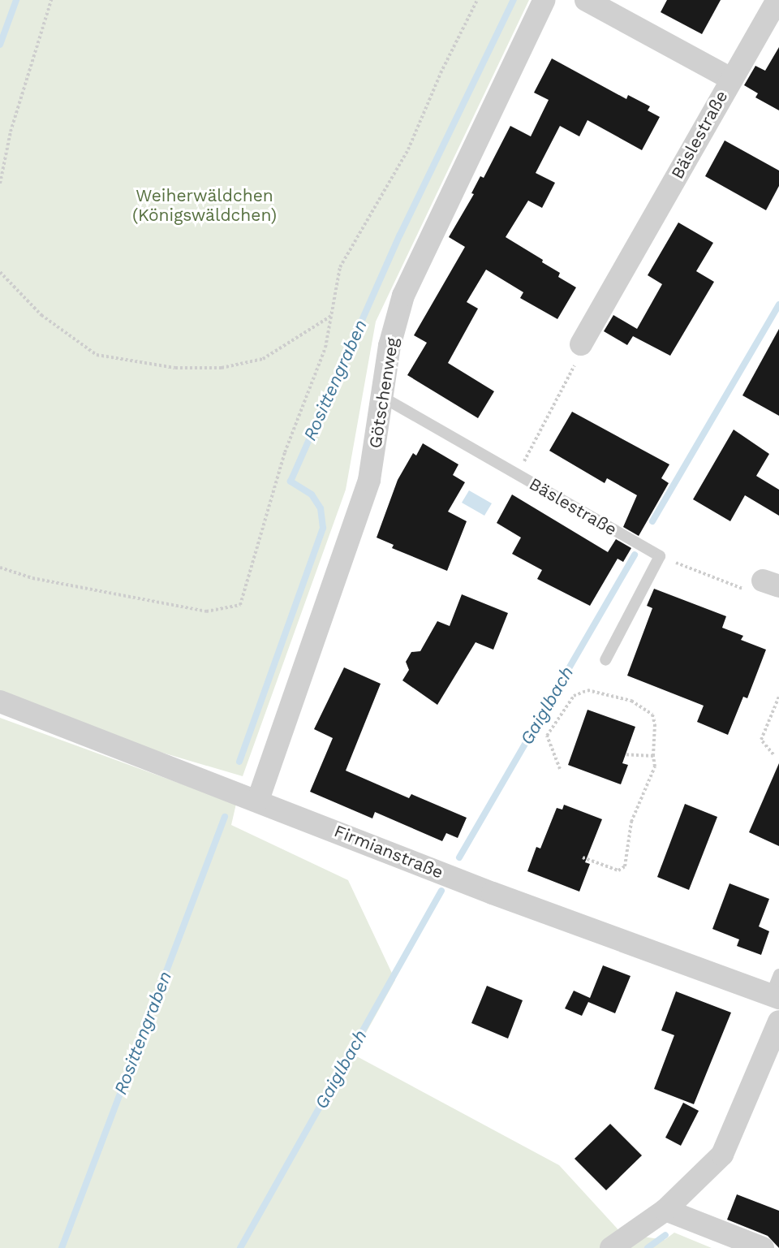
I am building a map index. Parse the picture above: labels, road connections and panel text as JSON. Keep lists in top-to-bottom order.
{
  "streets": {
    "street": ["Bäslestraße", "Götschenweg", "Firmianstraße"]
  },
  "crossings": [
    ["Bäslestraße", "Götschenweg"],
    ["Götschenweg", "Firmianstraße"]
  ],
  "water": ["Rosittengraben", "Gaiglbach"],
  "parks": ["Weiherwäldchen (Königswäldchen)"]
}
